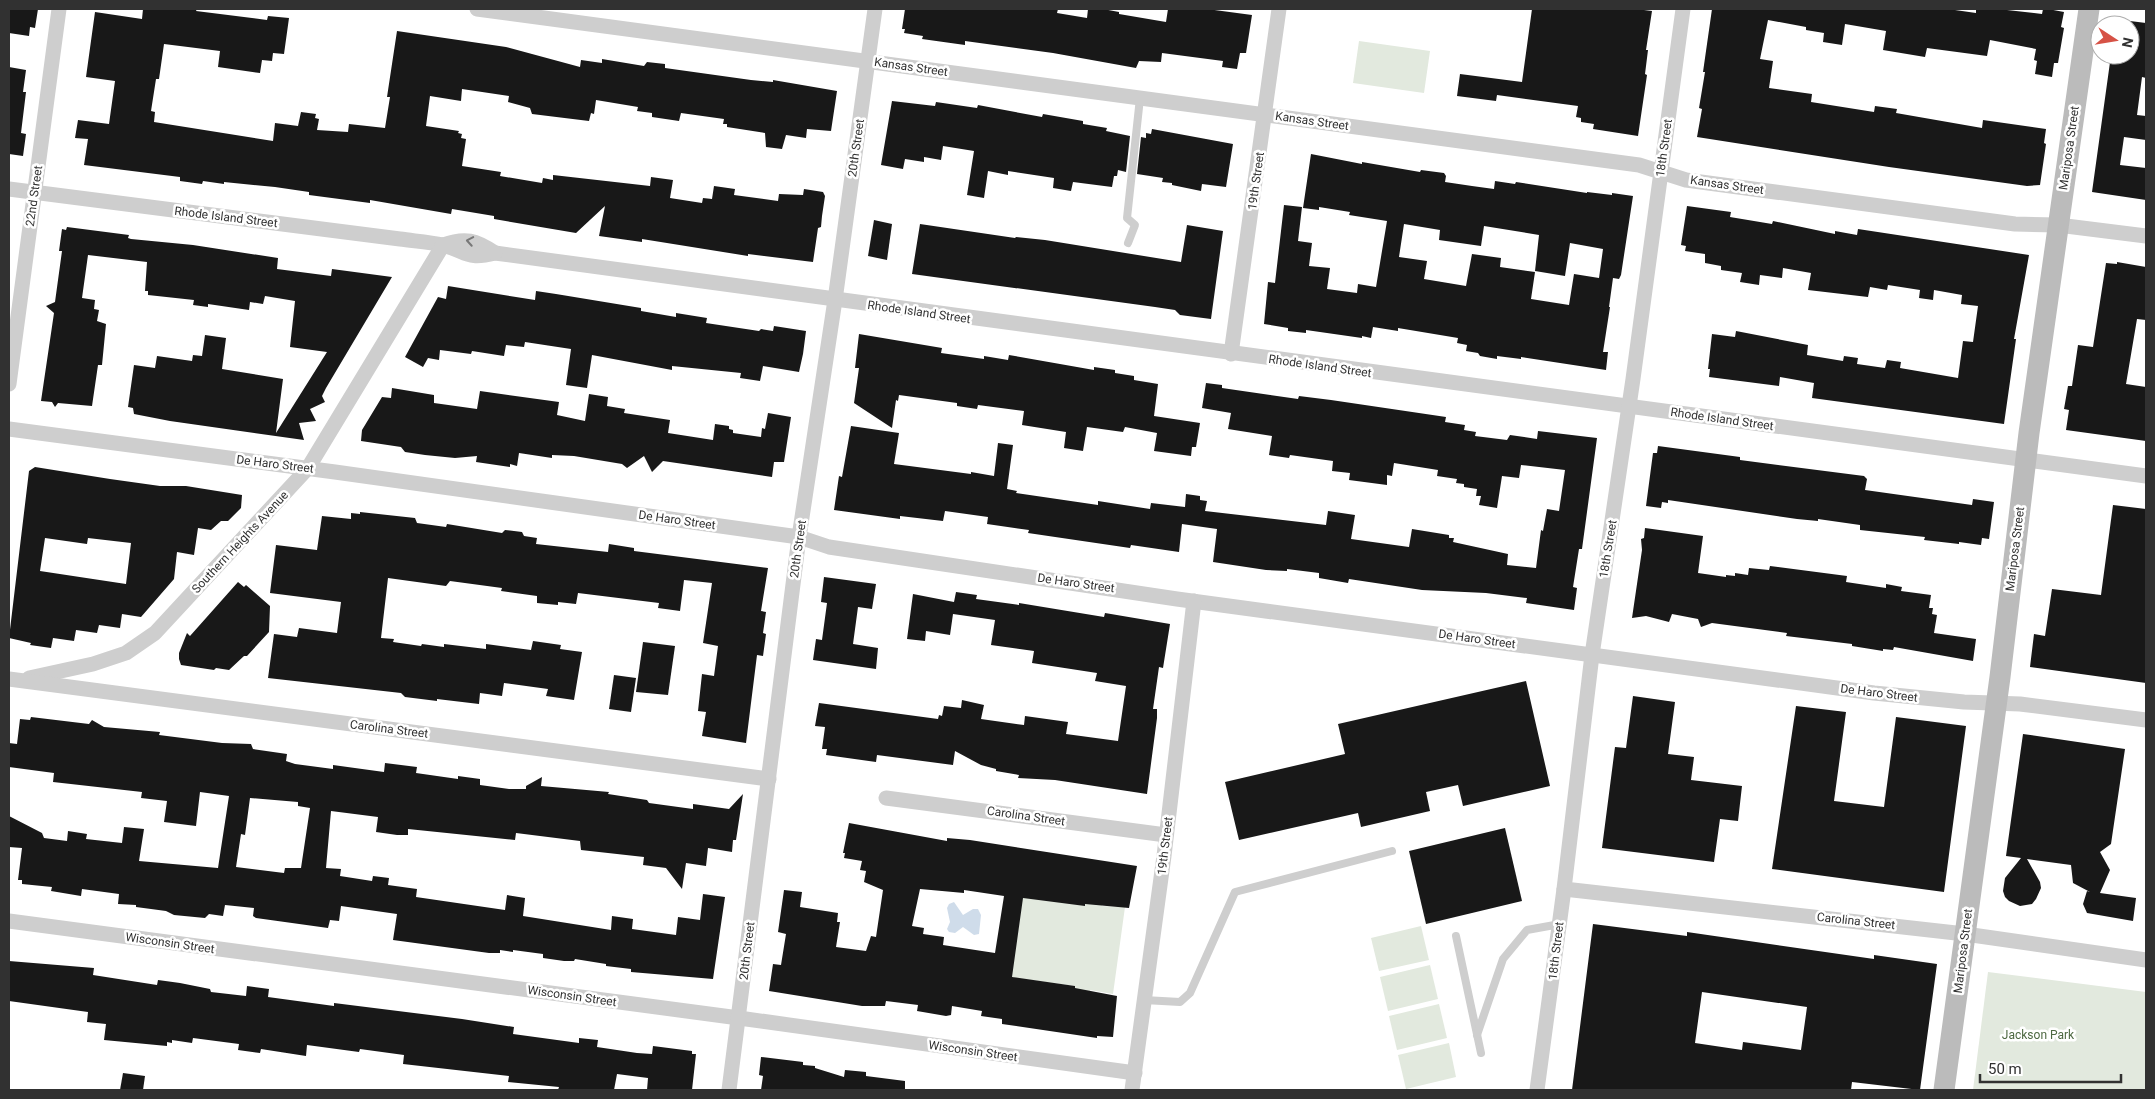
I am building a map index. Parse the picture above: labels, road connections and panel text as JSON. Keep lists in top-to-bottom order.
{
  "streets": {
    "street": [
      "Kansas Street",
      "20th Street",
      "18th Street",
      "Mariposa Street",
      "19th Street",
      "22nd Street",
      "Rhode Island Street",
      "De Haro Street",
      "Southern Heights Avenue",
      "Carolina Street",
      "Wisconsin Street"
    ]
  },
  "crossings": [
    ["Kansas Street", "20th Street"],
    ["Kansas Street", "18th Street"],
    ["Kansas Street", "Mariposa Street"],
    ["Kansas Street", "19th Street"],
    ["20th Street", "Rhode Island Street"],
    ["20th Street", "De Haro Street"],
    ["20th Street", "Carolina Street"],
    ["20th Street", "Wisconsin Street"],
    ["18th Street", "Rhode Island Street"],
    ["18th Street", "De Haro Street"],
    ["18th Street", "Carolina Street"],
    ["Mariposa Street", "Rhode Island Street"],
    ["Mariposa Street", "De Haro Street"],
    ["Mariposa Street", "Carolina Street"],
    ["19th Street", "Rhode Island Street"],
    ["19th Street", "De Haro Street"],
    ["19th Street", "Carolina Street"],
    ["19th Street", "Wisconsin Street"],
    ["22nd Street", "Rhode Island Street"],
    ["Rhode Island Street", "Southern Heights Avenue"],
    ["De Haro Street", "Southern Heights Avenue"],
    ["Southern Heights Avenue", "Carolina Street"]
  ],
  "parks": ["Jackson Park"],
  "scale_bar": "50 m",
  "north": "right"
}
